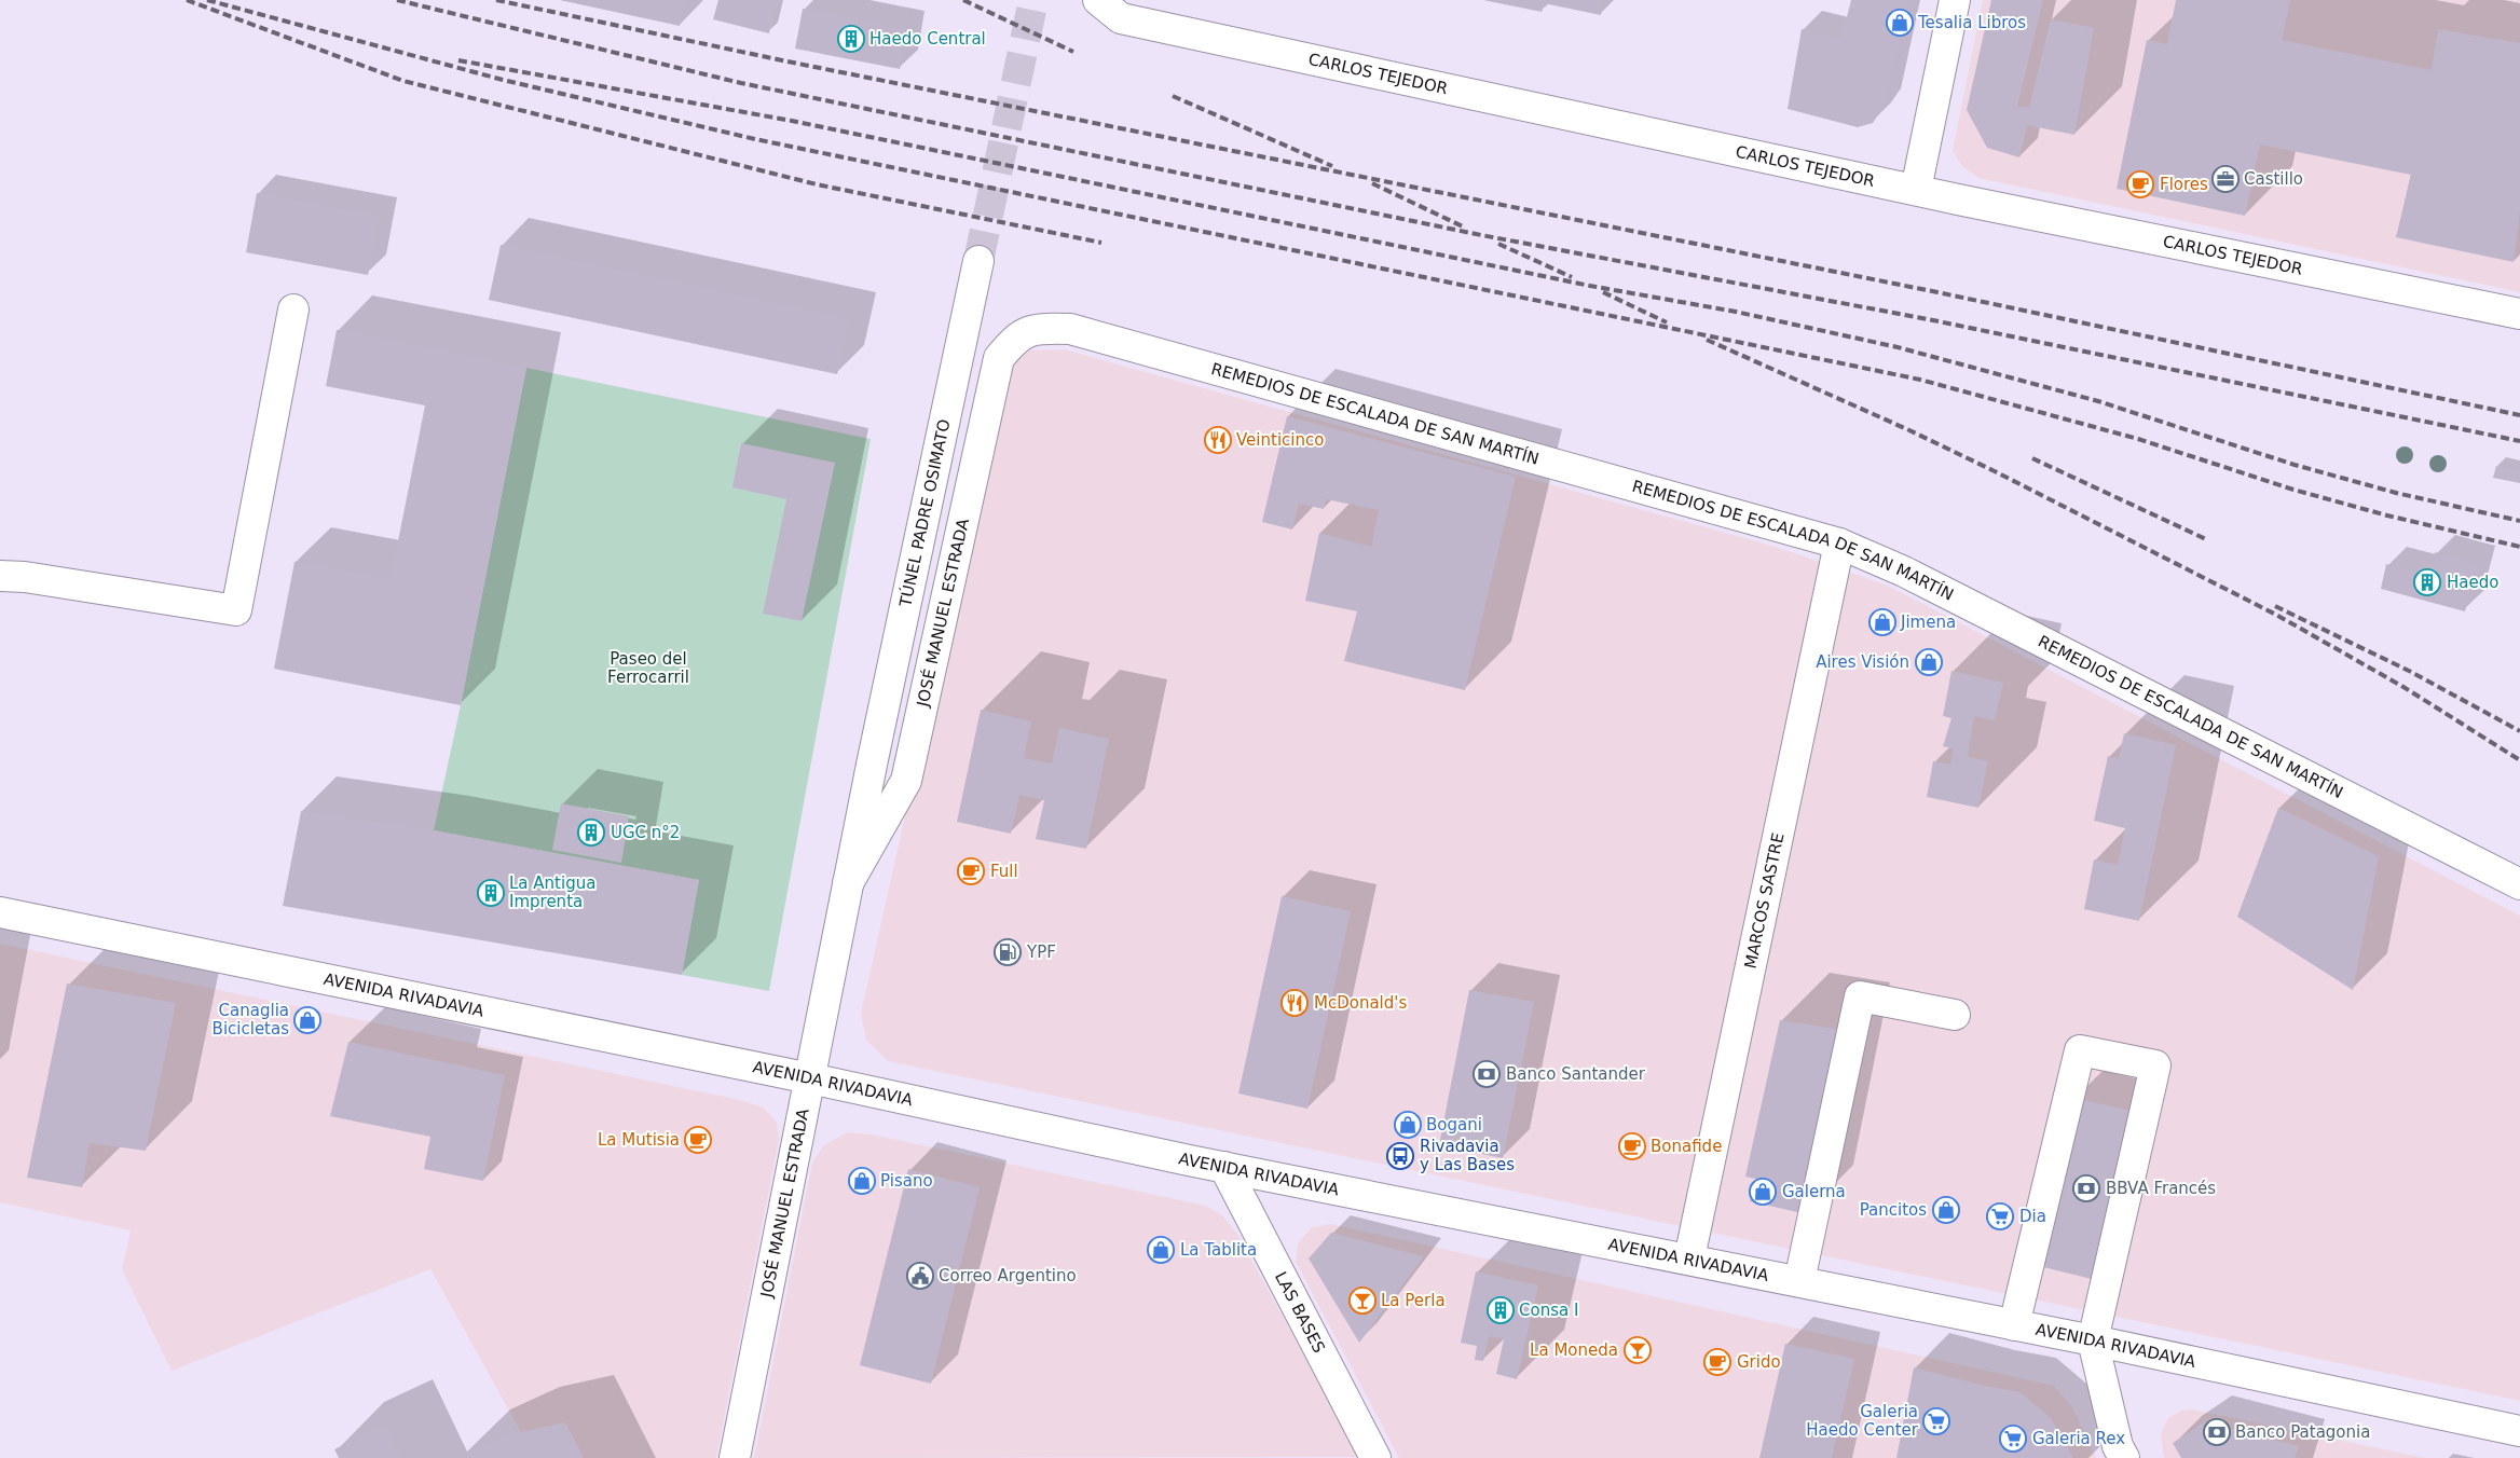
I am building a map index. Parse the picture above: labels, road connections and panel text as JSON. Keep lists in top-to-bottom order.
{
  "streets": {
    "street": [
      "CARLOS TEJEDOR",
      "REMEDIOS DE ESCALADA DE SAN MARTÍN",
      "TÚNEL PADRE OSIMATO",
      "JOSÉ MANUEL ESTRADA",
      "MARCOS SASTRE",
      "AVENIDA RIVADAVIA",
      "LAS BASES"
    ]
  },
  "crossings": [
    ["REMEDIOS DE ESCALADA DE SAN MARTÍN", "JOSÉ MANUEL ESTRADA"],
    ["REMEDIOS DE ESCALADA DE SAN MARTÍN", "MARCOS SASTRE"],
    ["TÚNEL PADRE OSIMATO", "JOSÉ MANUEL ESTRADA"],
    ["JOSÉ MANUEL ESTRADA", "AVENIDA RIVADAVIA"],
    ["MARCOS SASTRE", "AVENIDA RIVADAVIA"],
    ["AVENIDA RIVADAVIA", "LAS BASES"]
  ],
  "parks": ["Paseo del Ferrocarril"],
  "places": {
    "shop": [
      "Tesalia Libros",
      "Jimena",
      "Aires Visión",
      "Canaglia Bicicletas",
      "Bogani",
      "Pisano",
      "Galerna",
      "Pancitos",
      "La Tablita"
    ],
    "building": [
      "Haedo Central",
      "Haedo",
      "UGC n°2",
      "La Antigua Imprenta",
      "Consa I"
    ],
    "office": ["Castillo"],
    "cafe": [
      "Flores",
      "Full",
      "La Mutisia",
      "Bonafide",
      "Grido"
    ],
    "restaurant": ["Veinticinco", "McDonald's"],
    "fuel station": ["YPF"],
    "bank": ["Banco Santander", "BBVA Francés", "Banco Patagonia"],
    "bus stop": ["Rivadavia y Las Bases"],
    "supermarket": ["Dia", "Galeria Haedo Center", "Galeria Rex"],
    "public building": ["Correo Argentino"],
    "bar": ["La Perla", "La Moneda"]
  }
}
